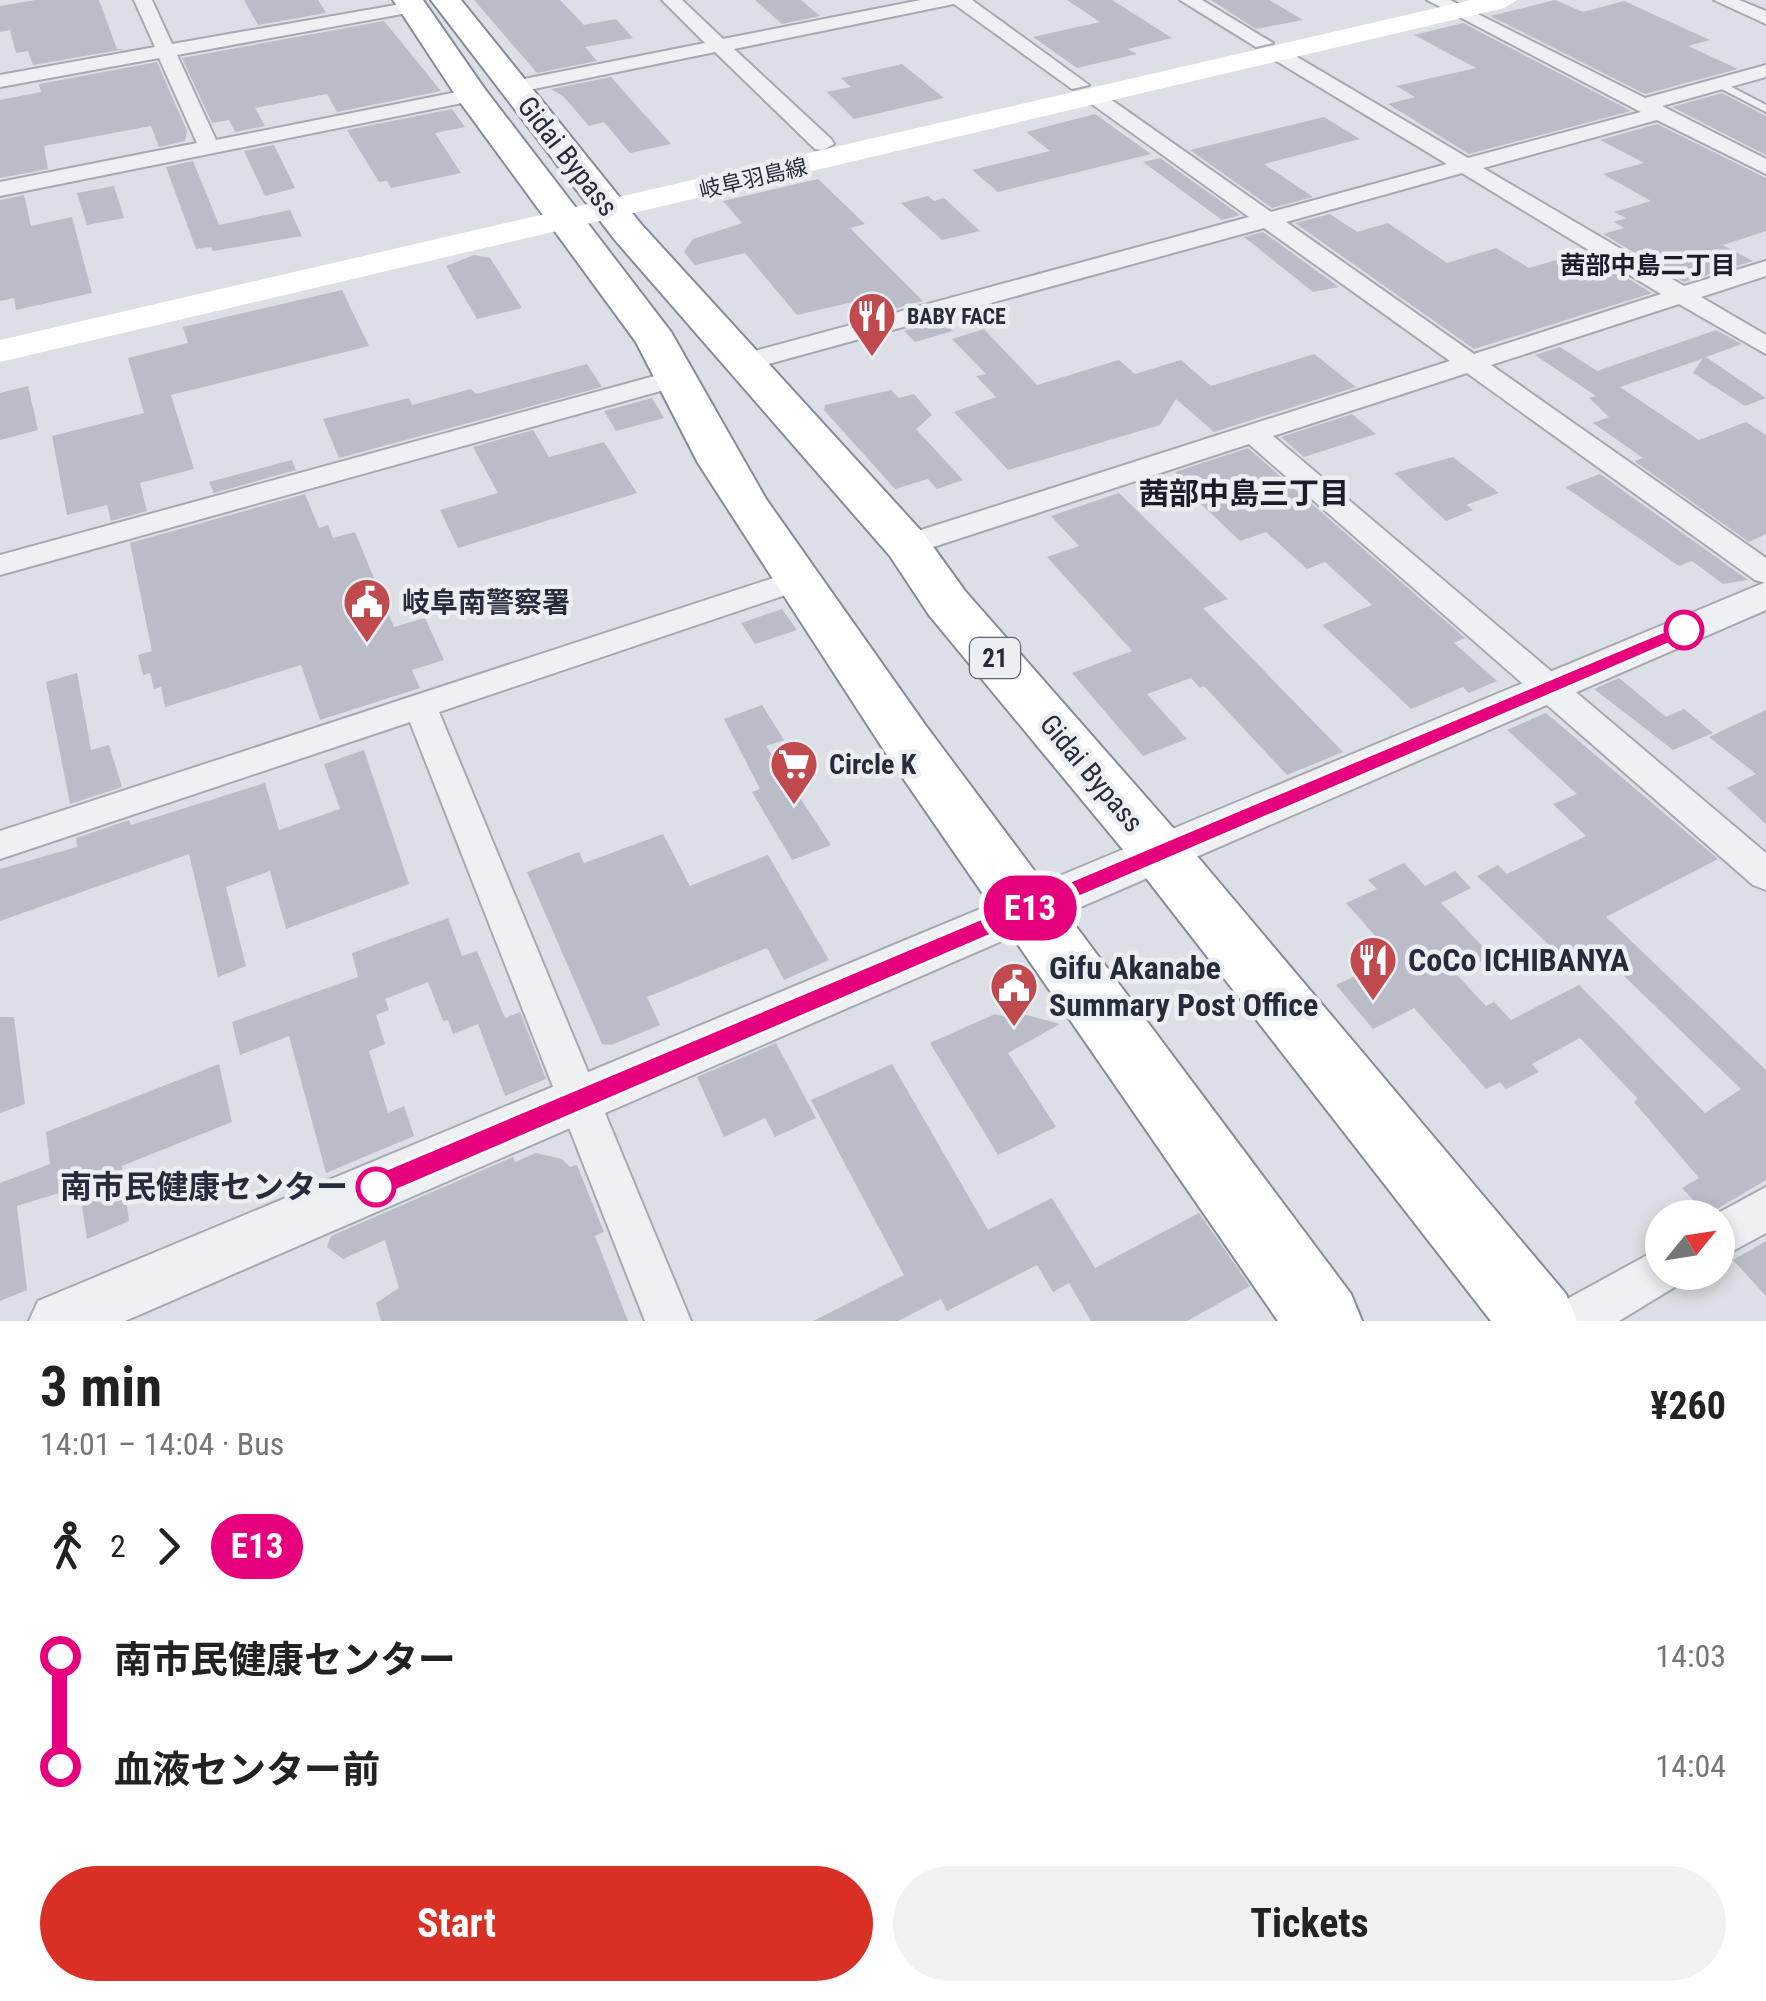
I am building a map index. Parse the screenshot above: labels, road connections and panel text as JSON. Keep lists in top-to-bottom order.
{
  "streets": {
    "highway": ["Gidai Bypass", "21"],
    "main road": ["岐阜羽島線"]
  },
  "crossings": [
    ["Gidai Bypass", "岐阜羽島線"]
  ],
  "districts": ["茜部中島二丁目", "茜部中島三丁目"],
  "places": {
    "restaurant": ["BABY FACE", "CoCo ICHIBANYA"],
    "public building": ["岐阜南警察署", "Gifu Akanabe Summary Post Office"],
    "supermarket": ["Circle K"],
    "other": ["南市民健康センター"]
  },
  "lines": ["bus line E13"],
  "north": "top right",
  "page": {
    "on_map": "E13",
    "heading": ["3 min", "14:01 – 14:04 · Bus", "¥260"],
    "legs": ["2", "E13"],
    "list": [
      {
        "name": "南市民健康センター",
        "value": "14:03"
      },
      {
        "name": "血液センター前",
        "value": "14:04"
      }
    ],
    "buttons": ["Start", "Tickets"]
  }
}
